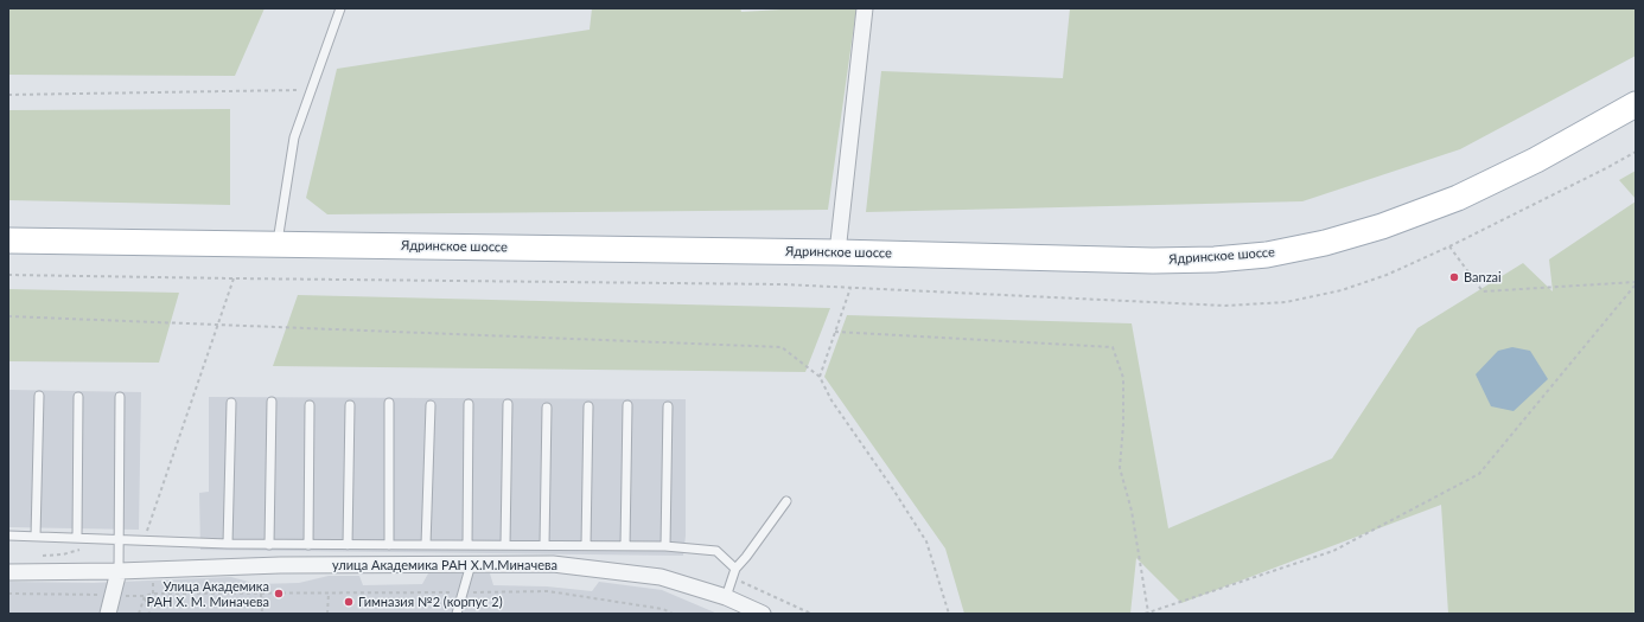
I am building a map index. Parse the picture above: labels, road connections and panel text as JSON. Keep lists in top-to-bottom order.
{
  "streets": {
    "main road": ["Ядринское шоссе"],
    "street": ["улица Академика РАН Х.М.Миначева"]
  },
  "places": ["Banzai", "Улица Академика РАН Х. М. Миначева", "Гимназия №2 (корпус 2)"]
}
